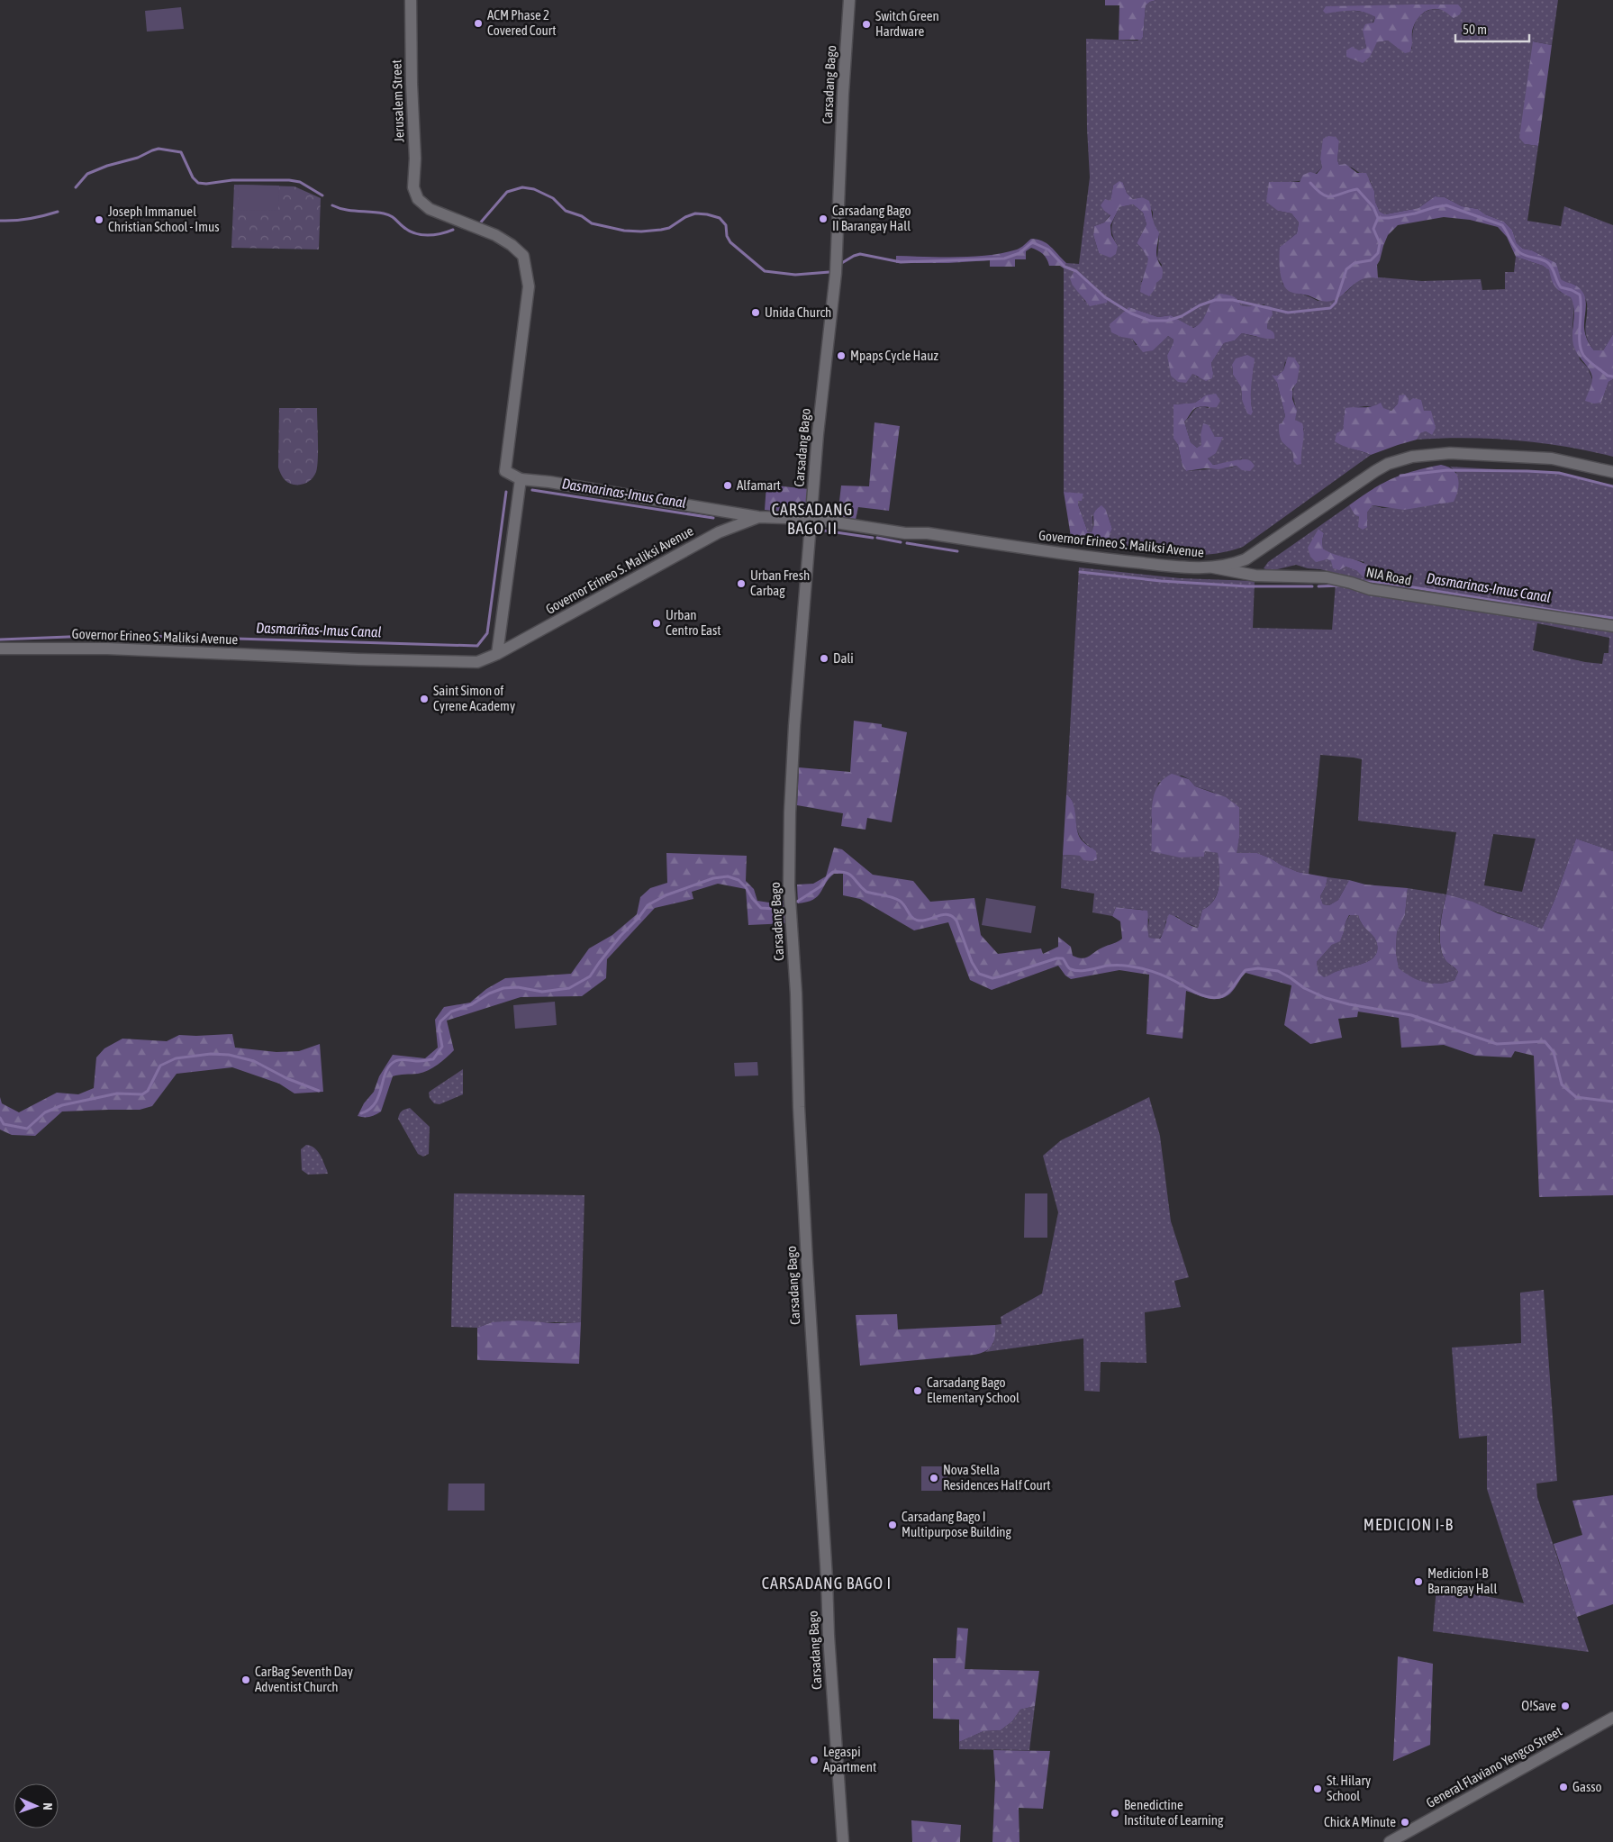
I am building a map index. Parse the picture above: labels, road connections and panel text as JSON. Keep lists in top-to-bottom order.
{
  "streets": {
    "street": [
      "Carsadang Bago",
      "Jerusalem Street",
      "Governor Erineo S. Maliksi Avenue",
      "NIA Road",
      "General Flaviano Yengco Street"
    ]
  },
  "crossings": [
    ["Carsadang Bago", "Governor Erineo S. Maliksi Avenue"],
    ["Jerusalem Street", "Governor Erineo S. Maliksi Avenue"],
    ["Governor Erineo S. Maliksi Avenue", "NIA Road"]
  ],
  "districts": ["CARSADANG BAGO II", "MEDICION I-B", "CARSADANG BAGO I"],
  "water": ["Dasmarinas-Imus Canal", "Dasmariñas-Imus Canal"],
  "places": [
    "ACM Phase 2 Covered Court",
    "Switch Green Hardware",
    "Carsadang Bago II Barangay Hall",
    "Joseph Immanuel Christian School - Imus",
    "Unida Church",
    "Mpaps Cycle Hauz",
    "Alfamart",
    "Urban Fresh Carbag",
    "Urban Centro East",
    "Dali",
    "Saint Simon of Cyrene Academy",
    "Carsadang Bago Elementary School",
    "Nova Stella Residences Half Court",
    "Carsadang Bago I Multipurpose Building",
    "Medicion I-B Barangay Hall",
    "CarBag Seventh Day Adventist Church",
    "O!Save",
    "Legaspi Apartment",
    "Gasso",
    "St. Hilary School",
    "Benedictine Institute of Learning",
    "Chick A Minute"
  ],
  "scale_bar": "50 m",
  "north": "right"
}
